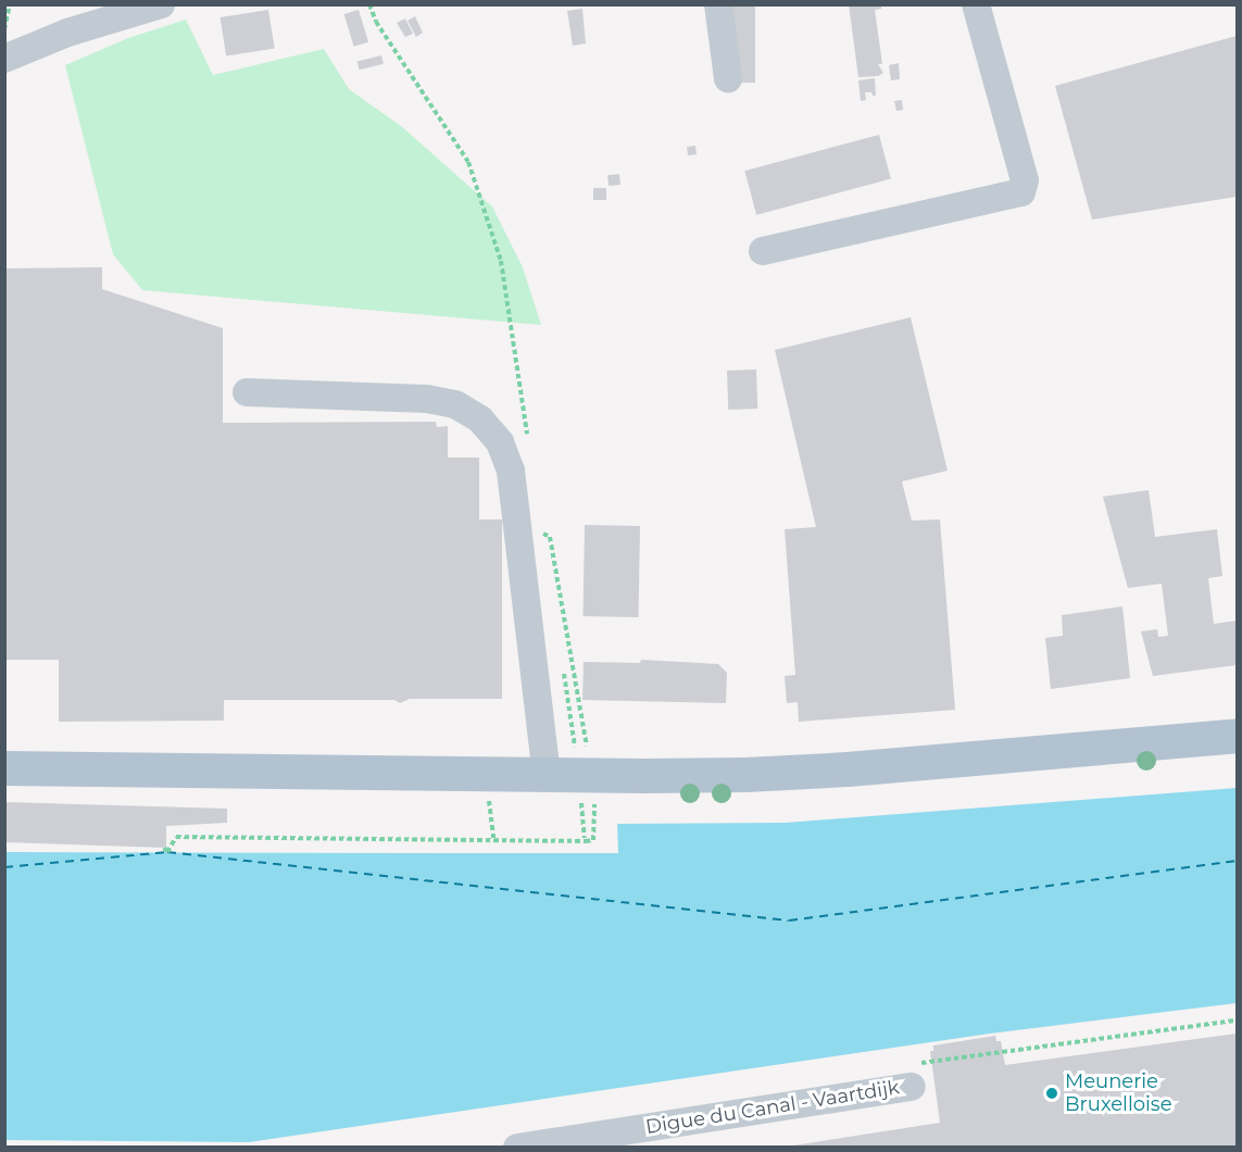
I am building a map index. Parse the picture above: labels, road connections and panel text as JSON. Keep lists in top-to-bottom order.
{
  "streets": {
    "street": ["Digue du Canal - Vaartdijk"]
  },
  "places": ["Meunerie Bruxelloise"]
}
